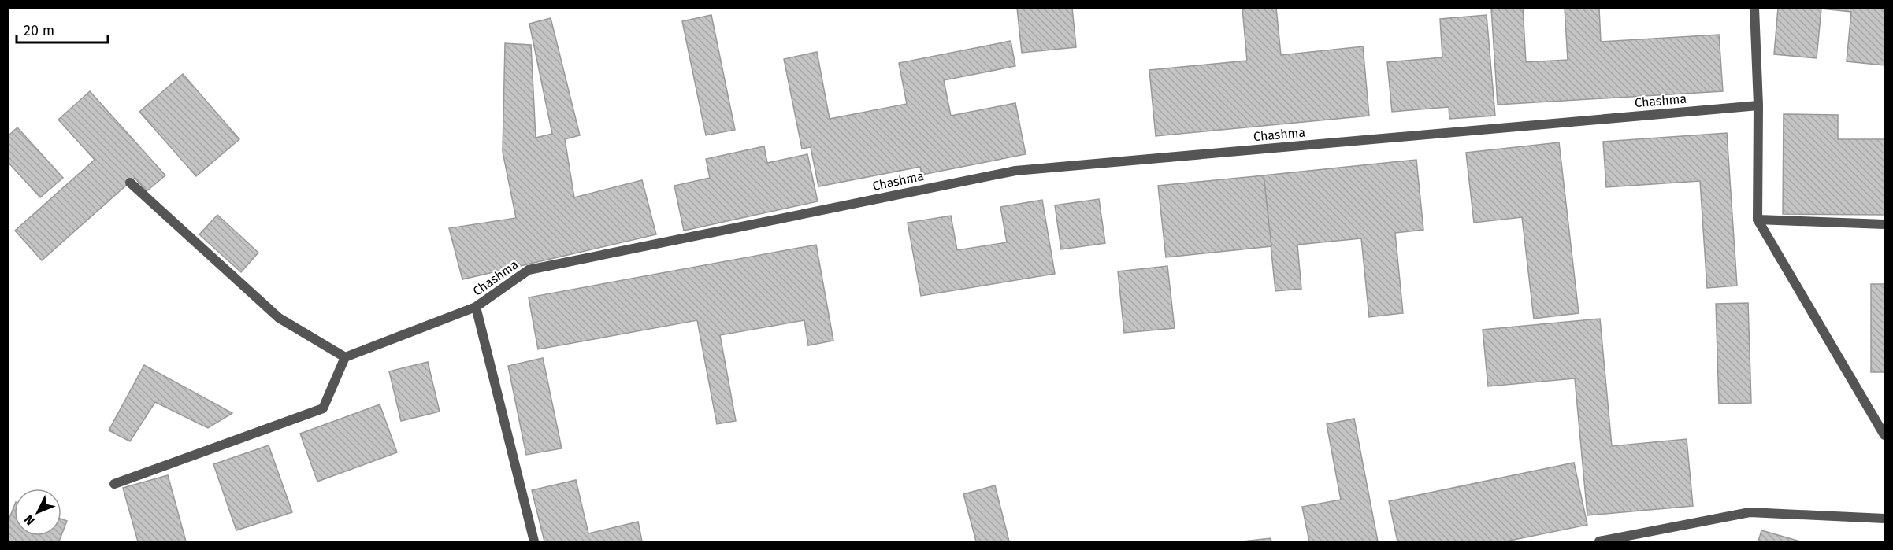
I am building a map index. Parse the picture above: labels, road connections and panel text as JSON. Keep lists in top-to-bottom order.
{
  "streets": {
    "street": ["Chashma"]
  },
  "scale_bar": "20 m",
  "north": "bottom left"
}
